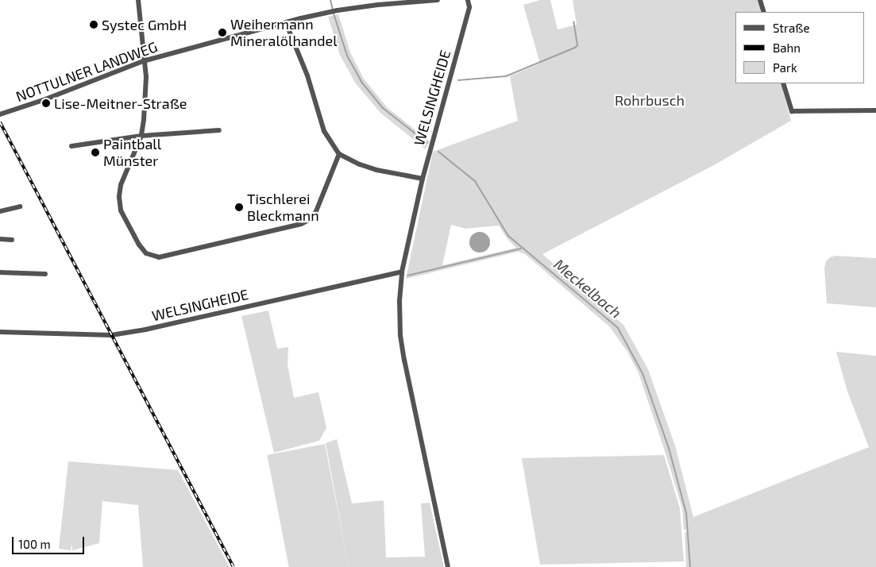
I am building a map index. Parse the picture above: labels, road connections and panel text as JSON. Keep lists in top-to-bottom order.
{
  "streets": {
    "street": ["NOTTULNER LANDWEG", "WELSINGHEIDE"]
  },
  "water": ["Meckelbach"],
  "parks": ["Rohrbusch"],
  "places": [
    "Systec GmbH",
    "Weihermann Mineralölhandel",
    "Lise-Meitner-Straße",
    "Paintball Münster",
    "Tischlerei Bleckmann"
  ],
  "legend": ["Straße", "Bahn", "Park"],
  "scale_bar": "100 m"
}
